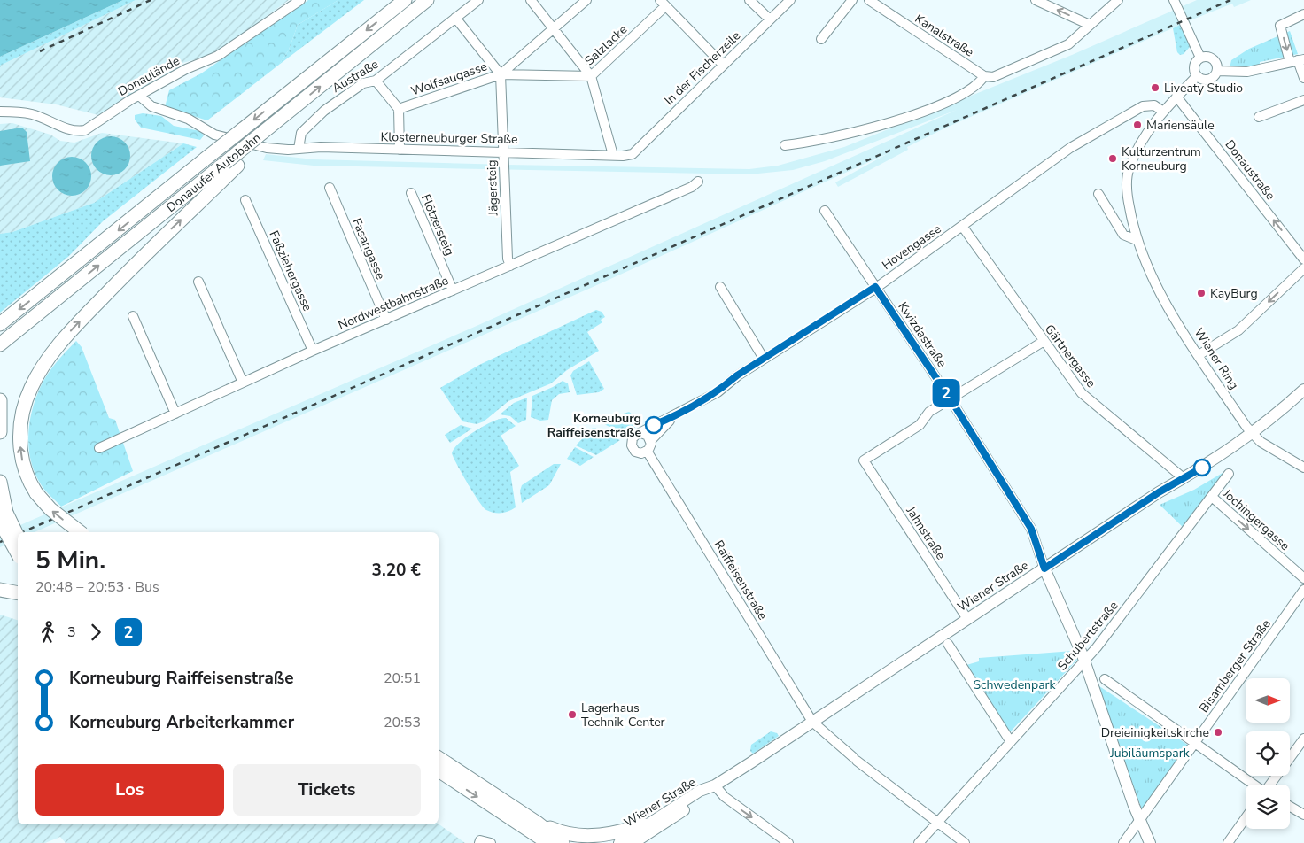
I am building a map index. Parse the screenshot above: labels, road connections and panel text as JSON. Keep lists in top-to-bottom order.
{
  "streets": {
    "highway": ["Donauufer Autobahn"],
    "main road": ["Wiener Straße"],
    "street": [
      "Kanalstraße",
      "Salzlacke",
      "In der Fischerzeile",
      "Donaulände",
      "Austraße",
      "Wolfsaugasse",
      "Klosterneuburger Straße",
      "Donaustraße",
      "Jägersteig",
      "Flötzersteig",
      "Hovengasse",
      "Fasangasse",
      "Faßziehergasse",
      "Nordwestbahnstraße",
      "Kwizdastraße",
      "Gärtnergasse",
      "Wiener Ring",
      "Jochingergasse",
      "Jahnstraße",
      "Raiffeisenstraße",
      "Schubertstraße",
      "Bisamberger Straße"
    ]
  },
  "crossings": [
    ["Salzlacke", "Wolfsaugasse"],
    ["Salzlacke", "Jägersteig"],
    ["In der Fischerzeile", "Klosterneuburger Straße"],
    ["Donaulände", "Klosterneuburger Straße"],
    ["Austraße", "Klosterneuburger Straße"],
    ["Wolfsaugasse", "Jägersteig"],
    ["Klosterneuburger Straße", "Jägersteig"],
    ["Donaustraße", "Wiener Ring"],
    ["Jägersteig", "Nordwestbahnstraße"],
    ["Flötzersteig", "Nordwestbahnstraße"],
    ["Hovengasse", "Kwizdastraße"],
    ["Hovengasse", "Gärtnergasse"],
    ["Hovengasse", "Wiener Ring"],
    ["Hovengasse", "Raiffeisenstraße"],
    ["Fasangasse", "Nordwestbahnstraße"],
    ["Faßziehergasse", "Nordwestbahnstraße"],
    ["Kwizdastraße", "Jahnstraße"],
    ["Kwizdastraße", "Wiener Straße"],
    ["Gärtnergasse", "Wiener Straße"],
    ["Wiener Ring", "Wiener Straße"],
    ["Jochingergasse", "Schubertstraße"],
    ["Jahnstraße", "Wiener Straße"],
    ["Raiffeisenstraße", "Wiener Straße"],
    ["Raiffeisenstraße", "Schubertstraße"]
  ],
  "one_way": ["Donaustraße", "Jochingergasse"],
  "parks": ["Schwedenpark", "Jubiläumspark"],
  "places": [
    "Liveaty Studio",
    "Mariensäule",
    "Kulturzentrum Korneuburg",
    "KayBurg",
    "Korneuburg Raiffeisenstraße",
    "Lagerhaus Technik-Center",
    "Dreieinigkeitskirche"
  ],
  "lines": ["bus line 2"],
  "north": "right",
  "page": {
    "on_map": "2",
    "heading": ["5 Min.", "20:48 – 20:53 · Bus", "3.20 €"],
    "legs": ["3", "2"],
    "list": [
      {
        "name": "Korneuburg Raiffeisenstraße",
        "value": "20:51"
      },
      {
        "name": "Korneuburg Arbeiterkammer",
        "value": "20:53"
      }
    ],
    "buttons": ["Los", "Tickets"]
  }
}
